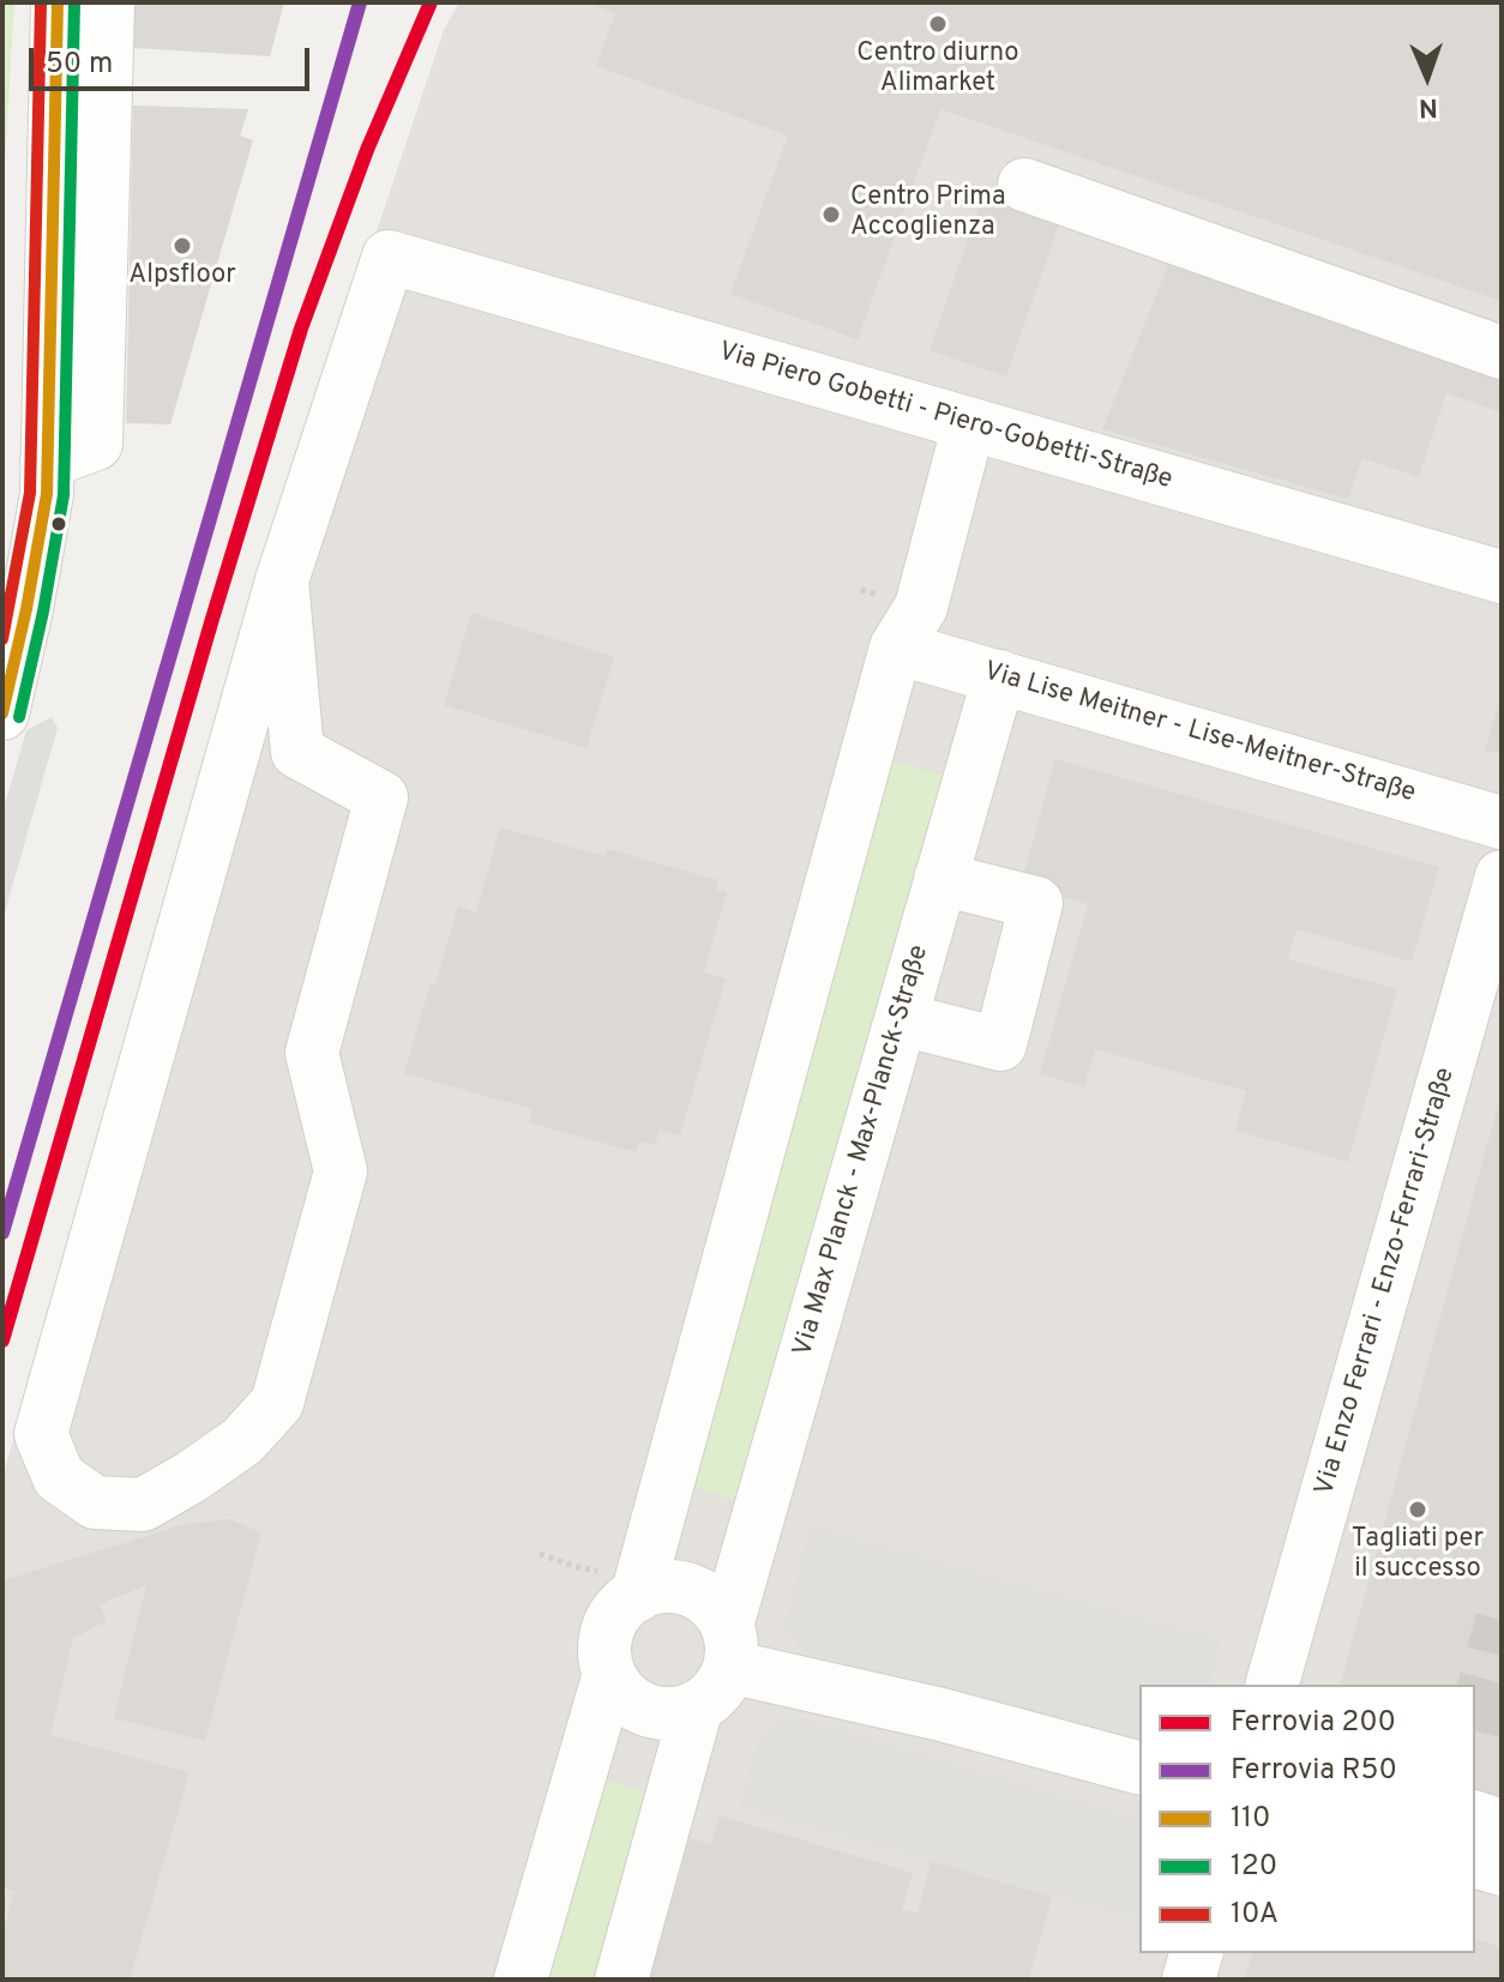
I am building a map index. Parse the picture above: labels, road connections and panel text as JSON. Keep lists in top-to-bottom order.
{
  "streets": {
    "street": [
      "Via Piero Gobetti - Piero-Gobetti-Straße",
      "Via Lise Meitner - Lise-Meitner-Straße",
      "Via Max Planck - Max-Planck-Straße",
      "Via Enzo Ferrari - Enzo-Ferrari-Straße"
    ]
  },
  "crossings": [
    ["Via Lise Meitner - Lise-Meitner-Straße", "Via Max Planck - Max-Planck-Straße"]
  ],
  "places": [
    "Centro diurno Alimarket",
    "Centro Prima Accoglienza",
    "Alpsfloor",
    "Tagliati per il successo"
  ],
  "lines": [
    "rail line 200",
    "rail line R50",
    "transit line 110",
    "transit line 120",
    "transit line 10A"
  ],
  "legend": [
    "Ferrovia 200",
    "Ferrovia R50",
    "110",
    "120",
    "10A"
  ],
  "scale_bar": "50 m",
  "north": "bottom"
}
